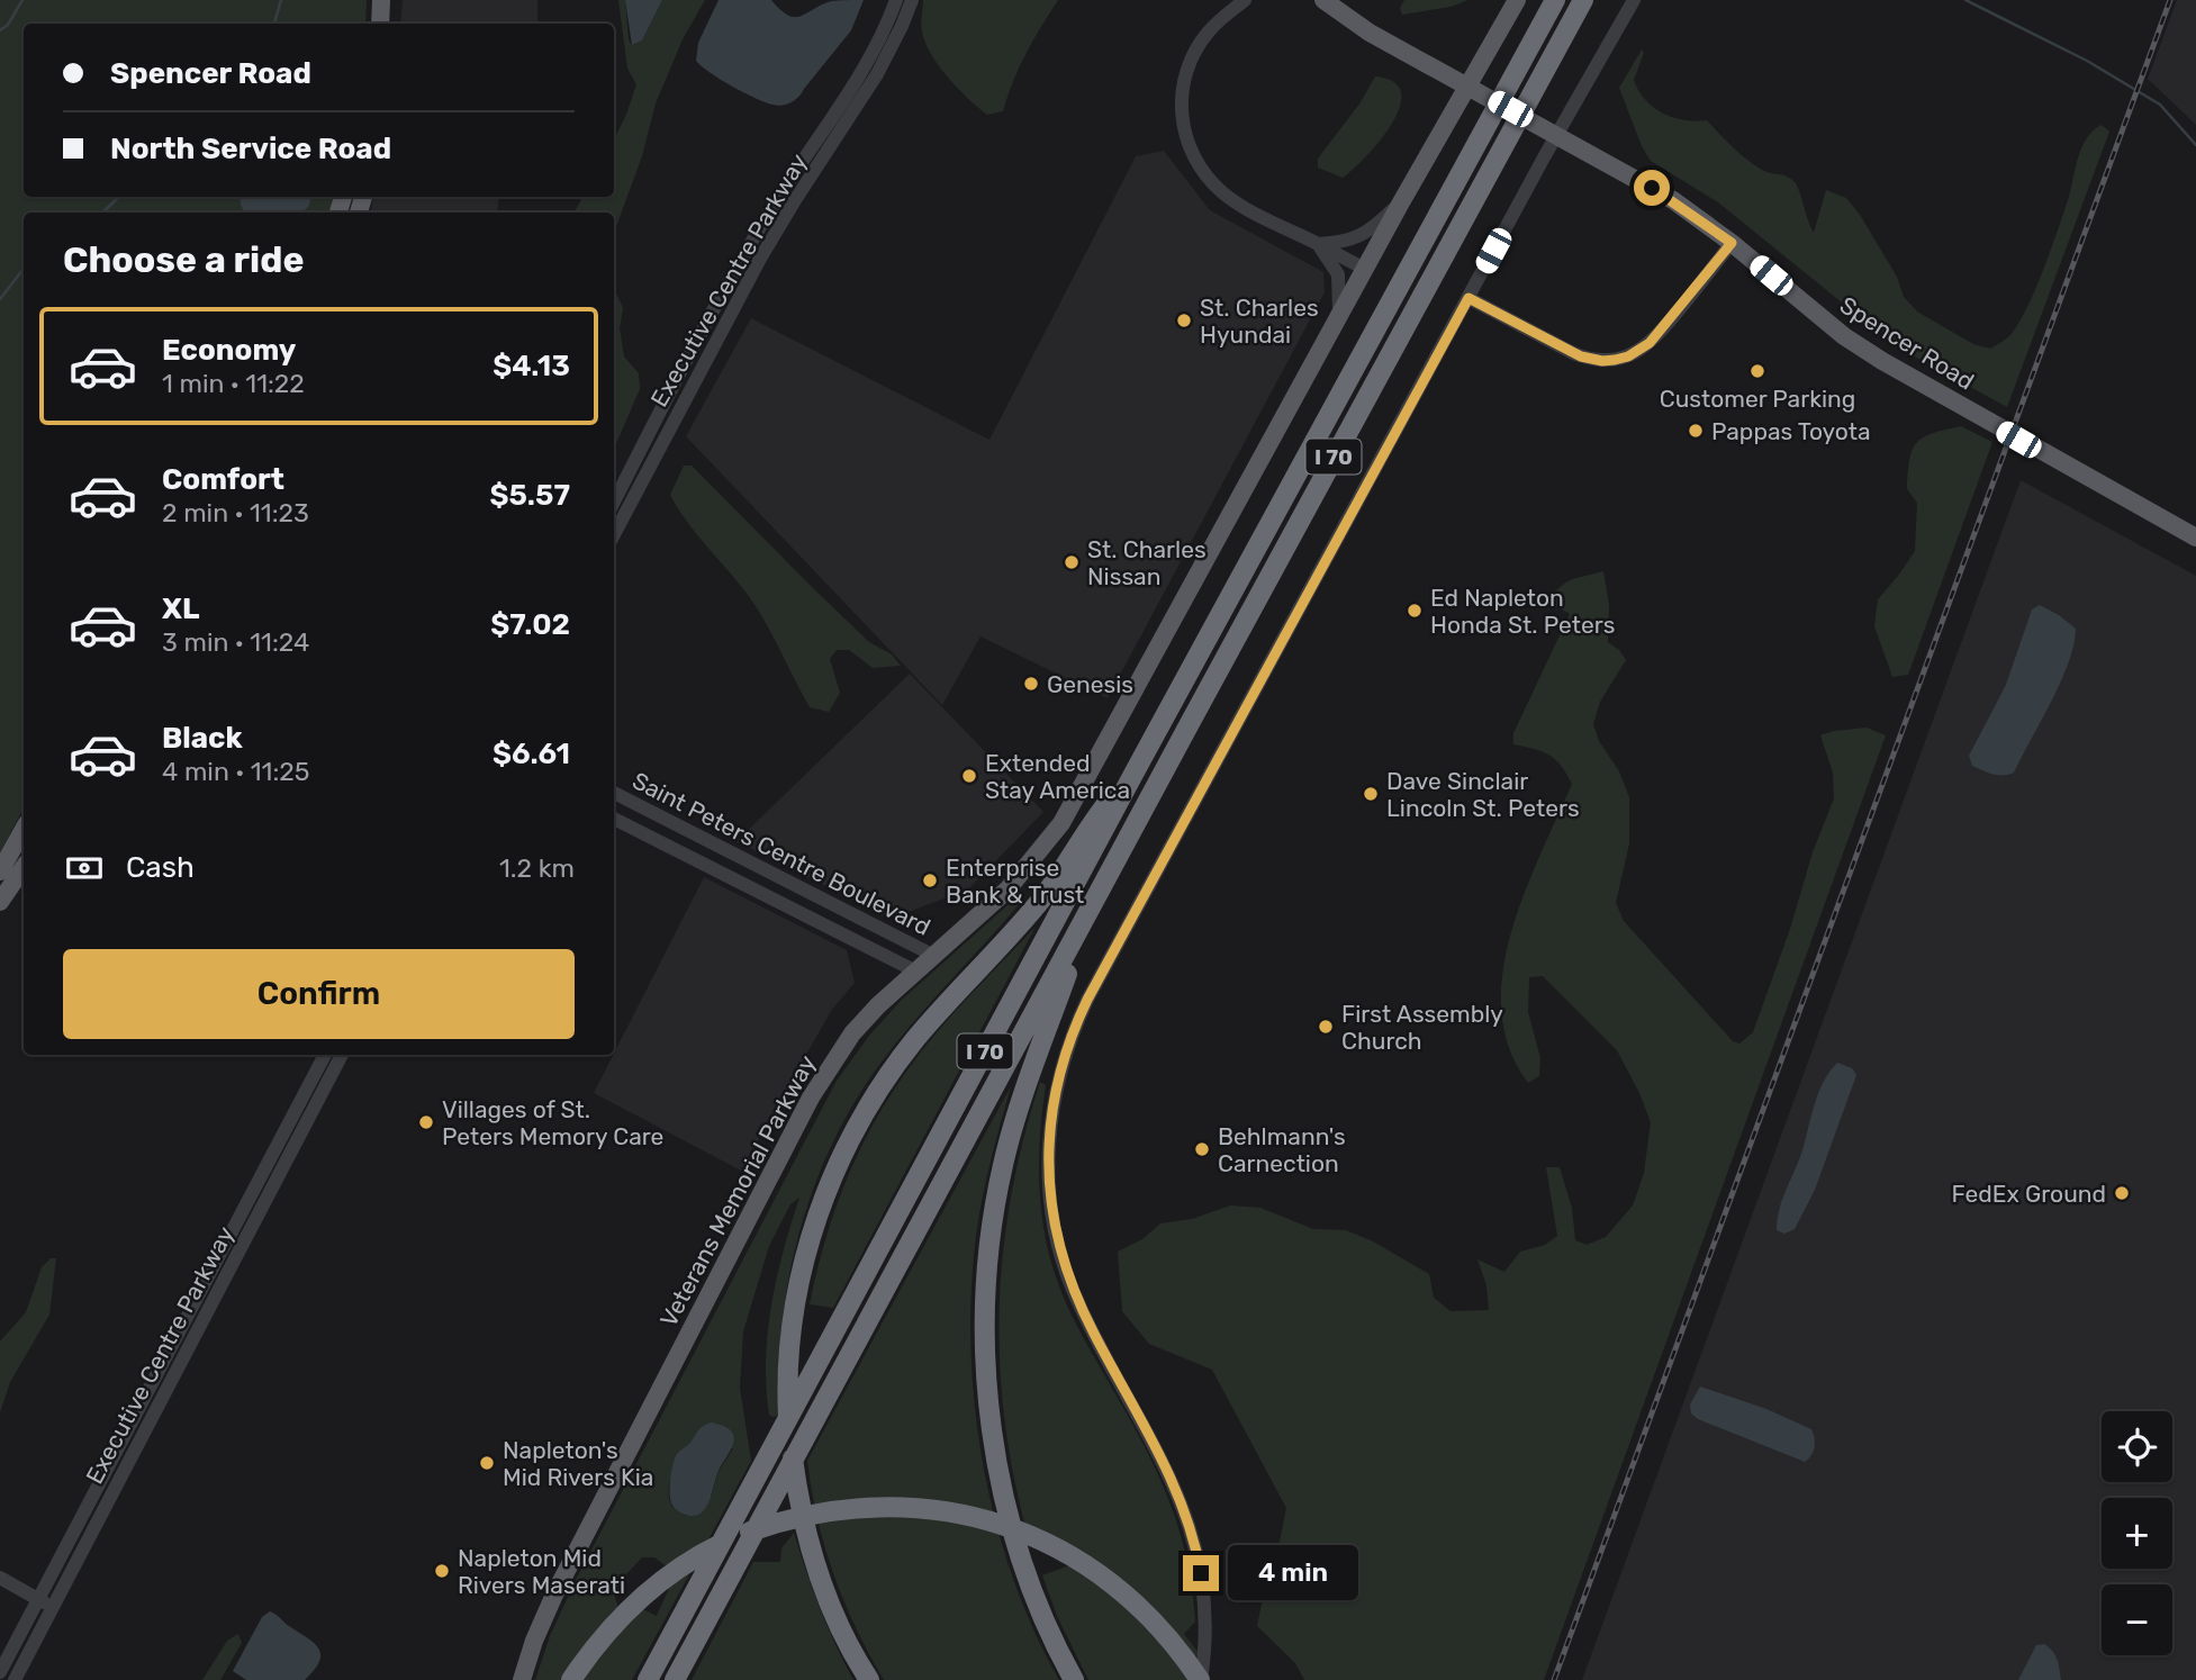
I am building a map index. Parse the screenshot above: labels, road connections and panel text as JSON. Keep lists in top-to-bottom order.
{
  "streets": {
    "highway": ["I 70"],
    "main road": ["Spencer Road", "Veterans Memorial Parkway"],
    "street": ["Executive Centre Parkway", "Saint Peters Centre Boulevard"]
  },
  "crossings": [
    ["Saint Peters Centre Boulevard", "Veterans Memorial Parkway"]
  ],
  "places": [
    "St. Charles Hyundai",
    "Customer Parking",
    "Pappas Toyota",
    "St. Charles Nissan",
    "Ed Napleton Honda St. Peters",
    "Genesis",
    "Extended Stay America",
    "Dave Sinclair Lincoln St. Peters",
    "Enterprise Bank & Trust",
    "First Assembly Church",
    "Villages of St. Peters Memory Care",
    "Behlmann's Carnection",
    "FedEx Ground",
    "Napleton's Mid Rivers Kia",
    "Napleton Mid Rivers Maserati"
  ],
  "page": {
    "banner": ["Spencer Road", "North Service Road"],
    "heading": "Choose a ride",
    "list": [
      {
        "name": "Economy",
        "note": "1 min · 11:22",
        "value": "$4.13"
      },
      {
        "name": "Comfort",
        "note": "2 min · 11:23",
        "value": "$5.57"
      },
      {
        "name": "XL",
        "note": "3 min · 11:24",
        "value": "$7.02"
      },
      {
        "name": "Black",
        "note": "4 min · 11:25",
        "value": "$6.61"
      }
    ],
    "pay": ["Cash", "1.2 km"],
    "buttons": "Confirm",
    "map_buttons": ["+", "−"],
    "bubble": "4 min"
  }
}
